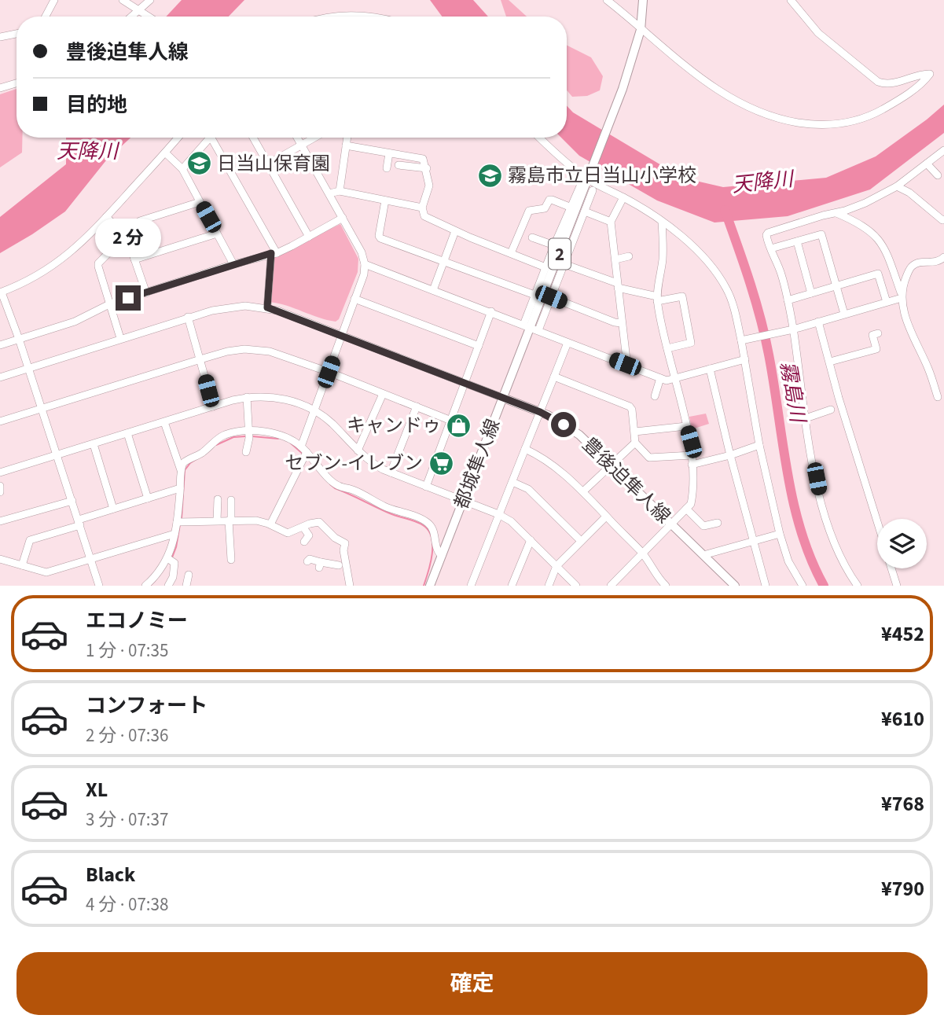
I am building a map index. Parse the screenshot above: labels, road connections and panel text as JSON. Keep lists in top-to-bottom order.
{
  "streets": {
    "main road": ["2", "都城隼人線", "豊後迫隼人線"]
  },
  "crossings": [
    ["都城隼人線", "豊後迫隼人線"]
  ],
  "water": ["天降川", "霧島川"],
  "places": {
    "school or university": ["日当山保育園", "霧島市立日当山小学校"],
    "shop": ["キャンドゥ"],
    "supermarket": ["セブン-イレブン"]
  },
  "page": {
    "banner": ["豊後迫隼人線", "目的地"],
    "bubble": "2 分",
    "list": [
      {
        "name": "エコノミー",
        "note": "1 分 · 07:35",
        "value": "¥452"
      },
      {
        "name": "コンフォート",
        "note": "2 分 · 07:36",
        "value": "¥610"
      },
      {
        "name": "XL",
        "note": "3 分 · 07:37",
        "value": "¥768"
      },
      {
        "name": "Black",
        "note": "4 分 · 07:38",
        "value": "¥790"
      }
    ],
    "buttons": "確定"
  }
}
